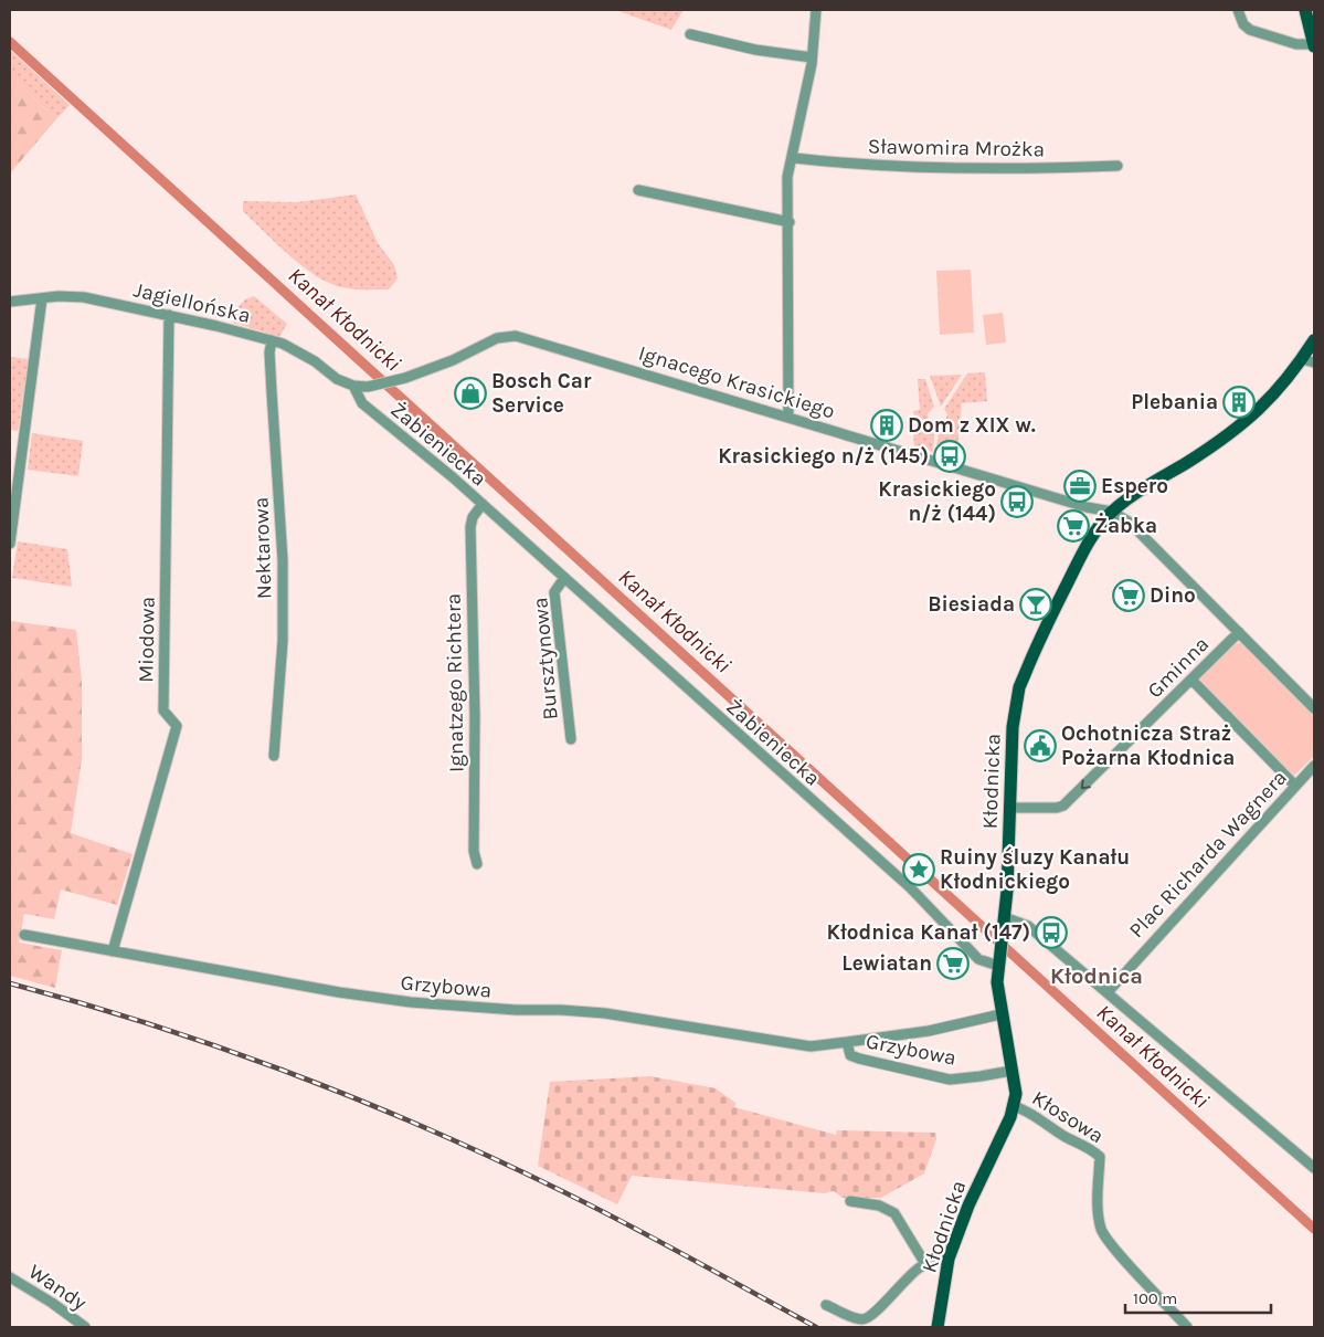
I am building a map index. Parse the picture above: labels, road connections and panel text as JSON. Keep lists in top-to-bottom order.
{
  "streets": {
    "main road": ["Kłodnicka"],
    "street": [
      "Sławomira Mrożka",
      "Jagiellońska",
      "Ignacego Krasickiego",
      "Żabieniecka",
      "Nektarowa",
      "Miodowa",
      "Bursztynowa",
      "Gminna",
      "Ignatzego Richtera",
      "Plac Richarda Wagnera",
      "Grzybowa",
      "Kłosowa",
      "Wandy"
    ]
  },
  "crossings": [
    ["Jagiellońska", "Ignacego Krasickiego"],
    ["Jagiellońska", "Żabieniecka"],
    ["Jagiellońska", "Nektarowa"],
    ["Jagiellońska", "Miodowa"],
    ["Ignacego Krasickiego", "Żabieniecka"],
    ["Ignacego Krasickiego", "Kłodnicka"],
    ["Żabieniecka", "Bursztynowa"],
    ["Żabieniecka", "Ignatzego Richtera"],
    ["Żabieniecka", "Kłodnicka"],
    ["Miodowa", "Grzybowa"],
    ["Gminna", "Kłodnicka"],
    ["Kłodnicka", "Grzybowa"],
    ["Kłodnicka", "Kłosowa"]
  ],
  "one_way": ["Gminna"],
  "districts": ["Kłodnica"],
  "water": ["Kanał Kłodnicki"],
  "places": {
    "shop": ["Bosch Car Service"],
    "building": ["Plebania", "Dom z XIX w."],
    "bus stop": ["Krasickiego n/ż (145)", "Krasickiego n/ż (144)", "Kłodnica Kanał (147)"],
    "office": ["Espero"],
    "supermarket": ["Żabka", "Dino", "Lewiatan"],
    "bar": ["Biesiada"],
    "public building": ["Ochotnicza Straż Pożarna Kłodnica"],
    "place": ["Ruiny śluzy Kanału Kłodnickiego"]
  },
  "scale_bar": "100 m"
}
